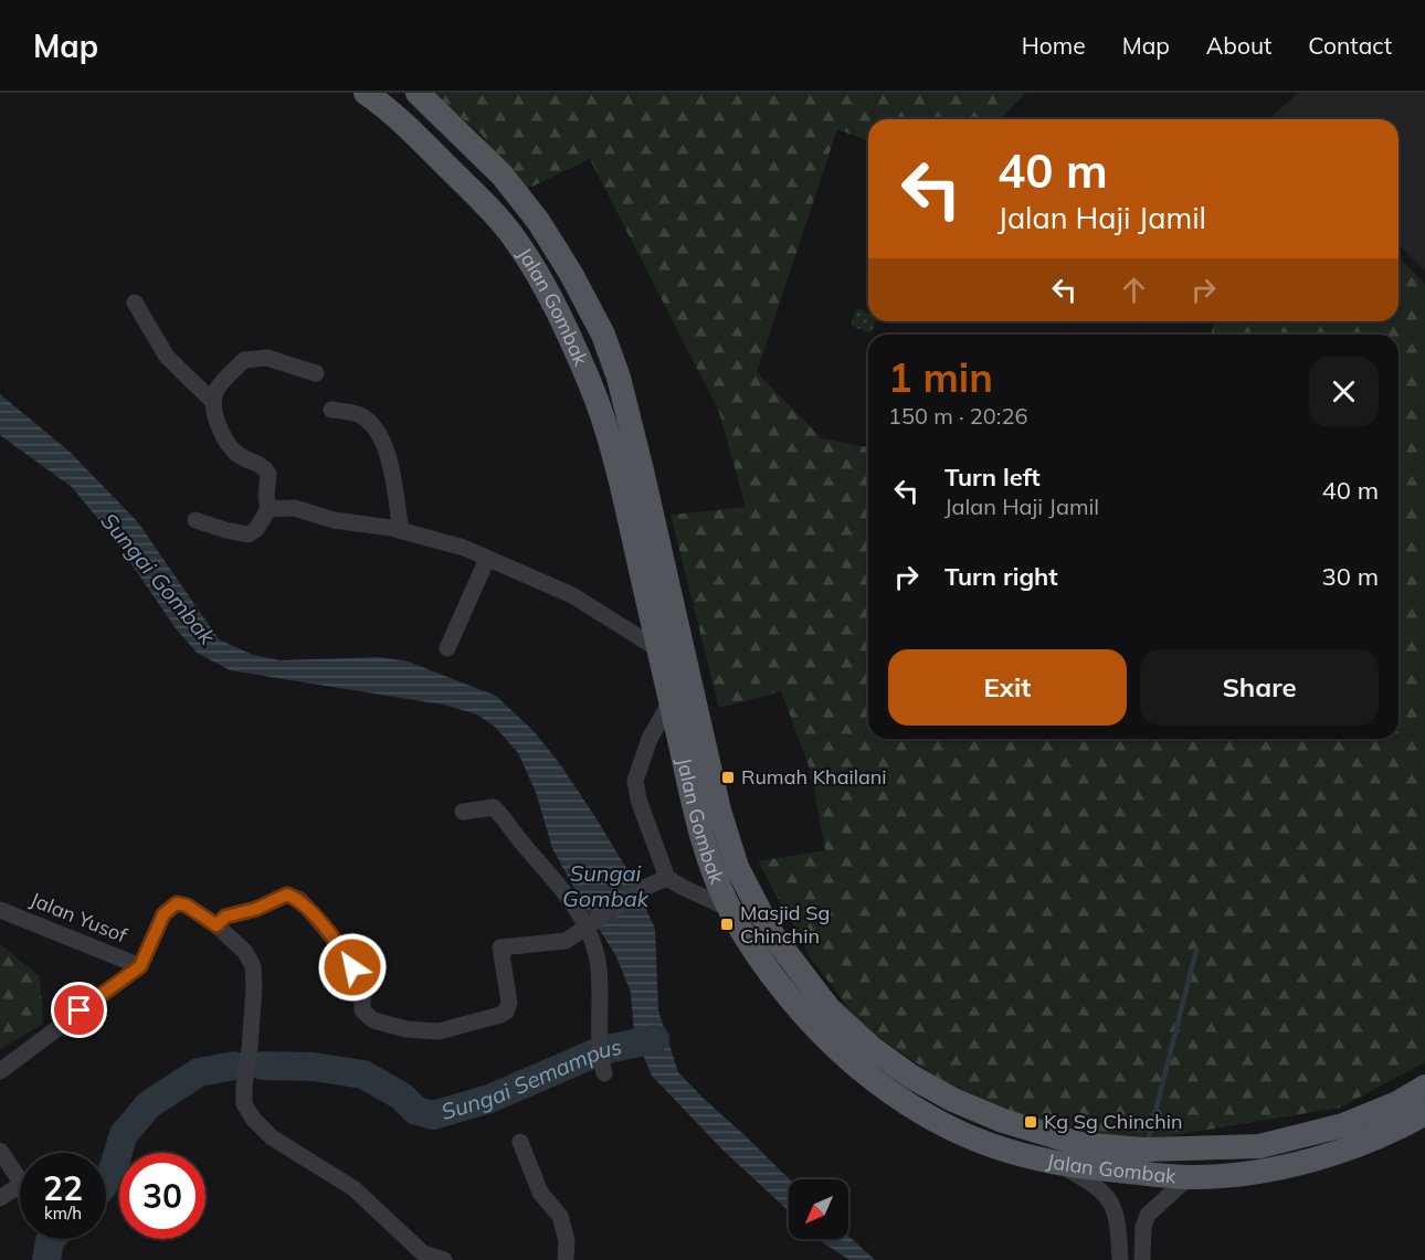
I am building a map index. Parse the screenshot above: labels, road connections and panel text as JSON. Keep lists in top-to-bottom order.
{
  "streets": {
    "main road": ["Jalan Gombak"],
    "street": ["Jalan Yusof"]
  },
  "water": ["Sungai Gombak", "Sungai Semampus"],
  "places": {
    "transit": ["Rumah Khailani", "Masjid Sg Chinchin", "Kg Sg Chinchin"]
  },
  "north": "bottom left",
  "page": {
    "header": "Map",
    "nav": [
      "Home",
      "Map",
      "About",
      "Contact"
    ],
    "turn": ["40 m", "Jalan Haji Jamil"],
    "heading": ["1 min", "150 m · 20:26"],
    "list": [
      {
        "name": "Turn left",
        "note": "Jalan Haji Jamil",
        "value": "40 m"
      },
      {
        "name": "Turn right",
        "value": "30 m"
      }
    ],
    "buttons": ["Exit", "Share"],
    "speed": "22 km/h",
    "limit": "30"
  }
}
